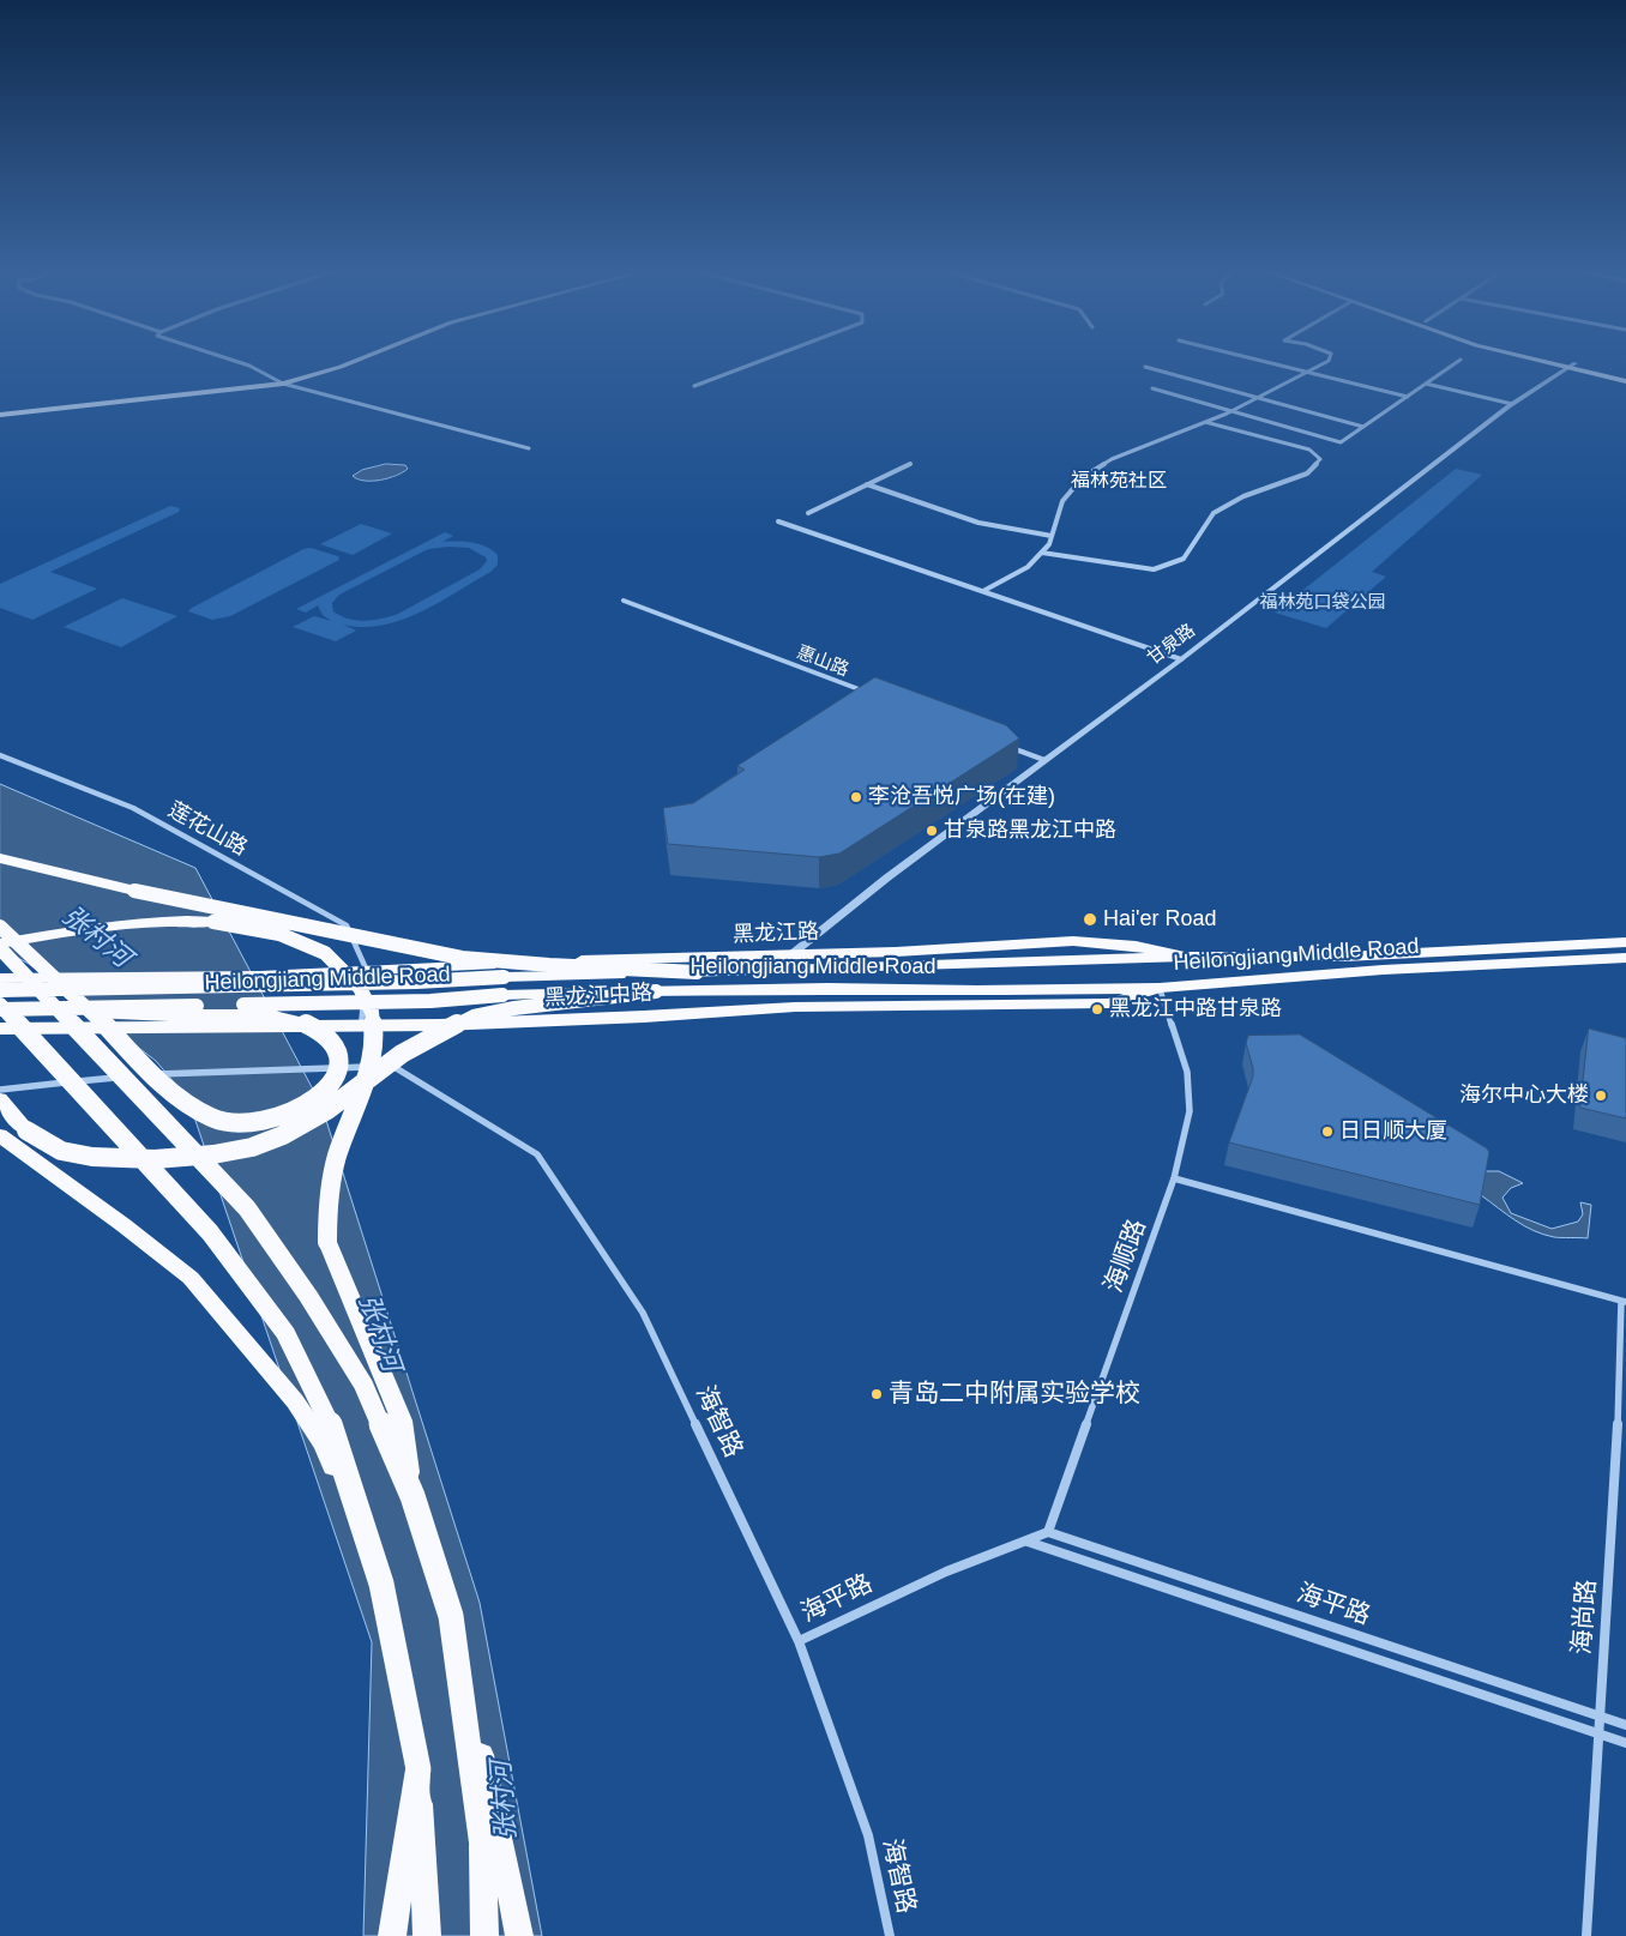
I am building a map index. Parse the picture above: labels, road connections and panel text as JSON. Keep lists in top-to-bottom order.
{
  "streets": {
    "highway": ["黑龙江路", "Heilongjiang Middle Road", "黑龙江中路"],
    "street": [
      "甘泉路",
      "惠山路",
      "莲花山路",
      "海顺路",
      "海智路",
      "海平路",
      "海尚路"
    ]
  },
  "crossings": [
    ["甘泉路", "黑龙江路"],
    ["莲花山路", "黑龙江路"],
    ["黑龙江路", "Heilongjiang Middle Road"],
    ["Heilongjiang Middle Road", "黑龙江中路"],
    ["Heilongjiang Middle Road", "海顺路"],
    ["黑龙江中路", "海顺路"],
    ["黑龙江中路", "海智路"],
    ["海顺路", "海平路"],
    ["海智路", "海平路"],
    ["海平路", "海尚路"]
  ],
  "districts": ["福林苑社区"],
  "water": ["张村河"],
  "parks": ["福林苑口袋公园"],
  "places": [
    "李沧吾悦广场(在建)",
    "甘泉路黑龙江中路",
    "Hai'er Road",
    "黑龙江中路甘泉路",
    "海尔中心大楼",
    "日日顺大厦",
    "青岛二中附属实验学校"
  ]
}
